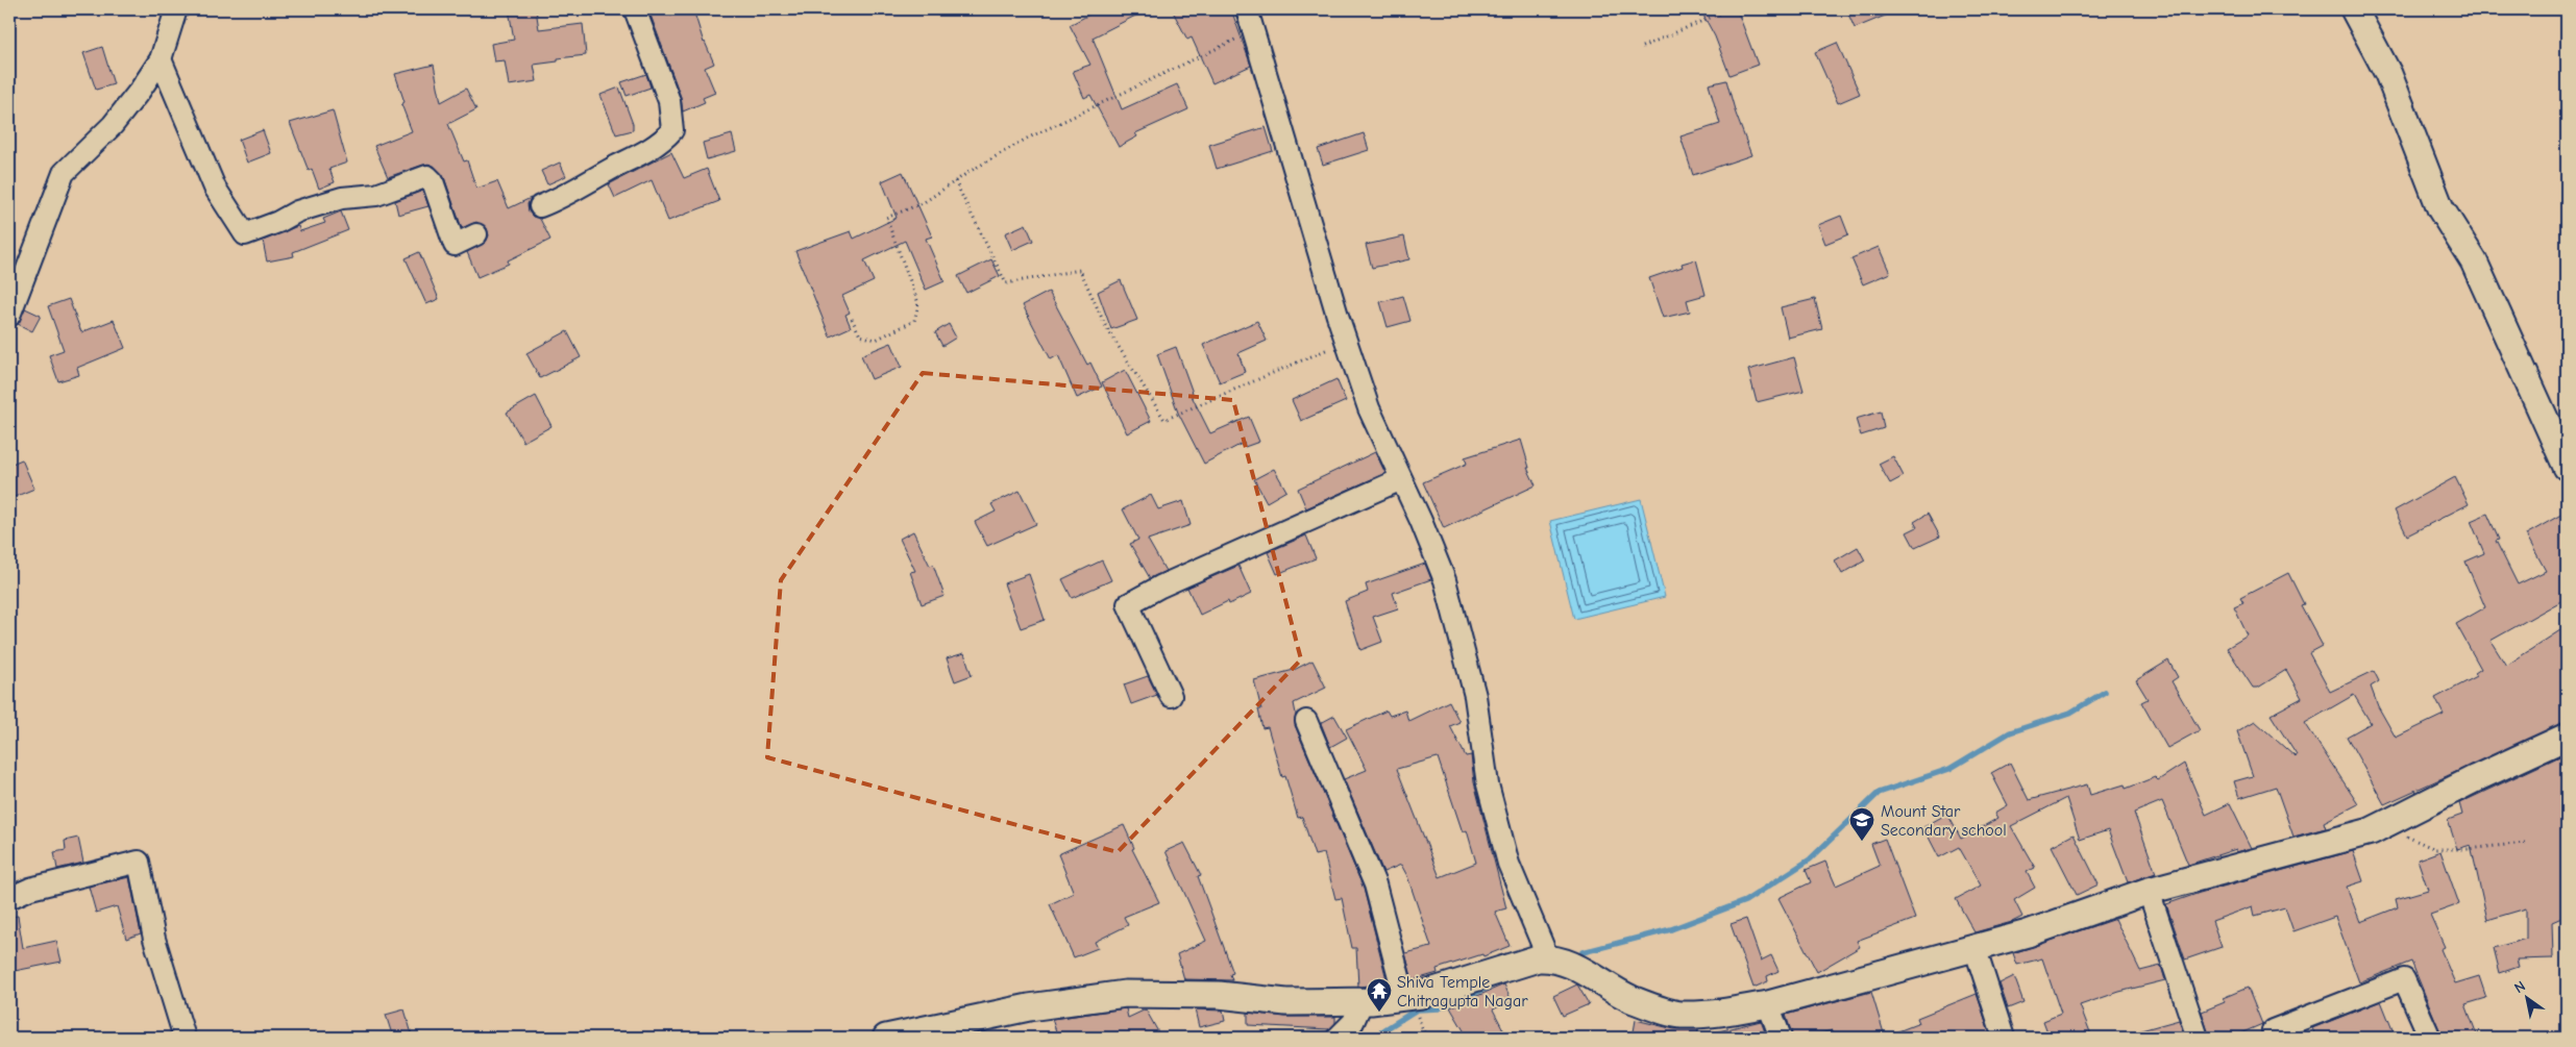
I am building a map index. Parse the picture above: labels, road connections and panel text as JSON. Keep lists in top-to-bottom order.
{
  "places": {
    "school or university": ["Mount Star Secondary school"],
    "temple": ["Shiva Temple Chitragupta Nagar"]
  },
  "north": "top left"
}
